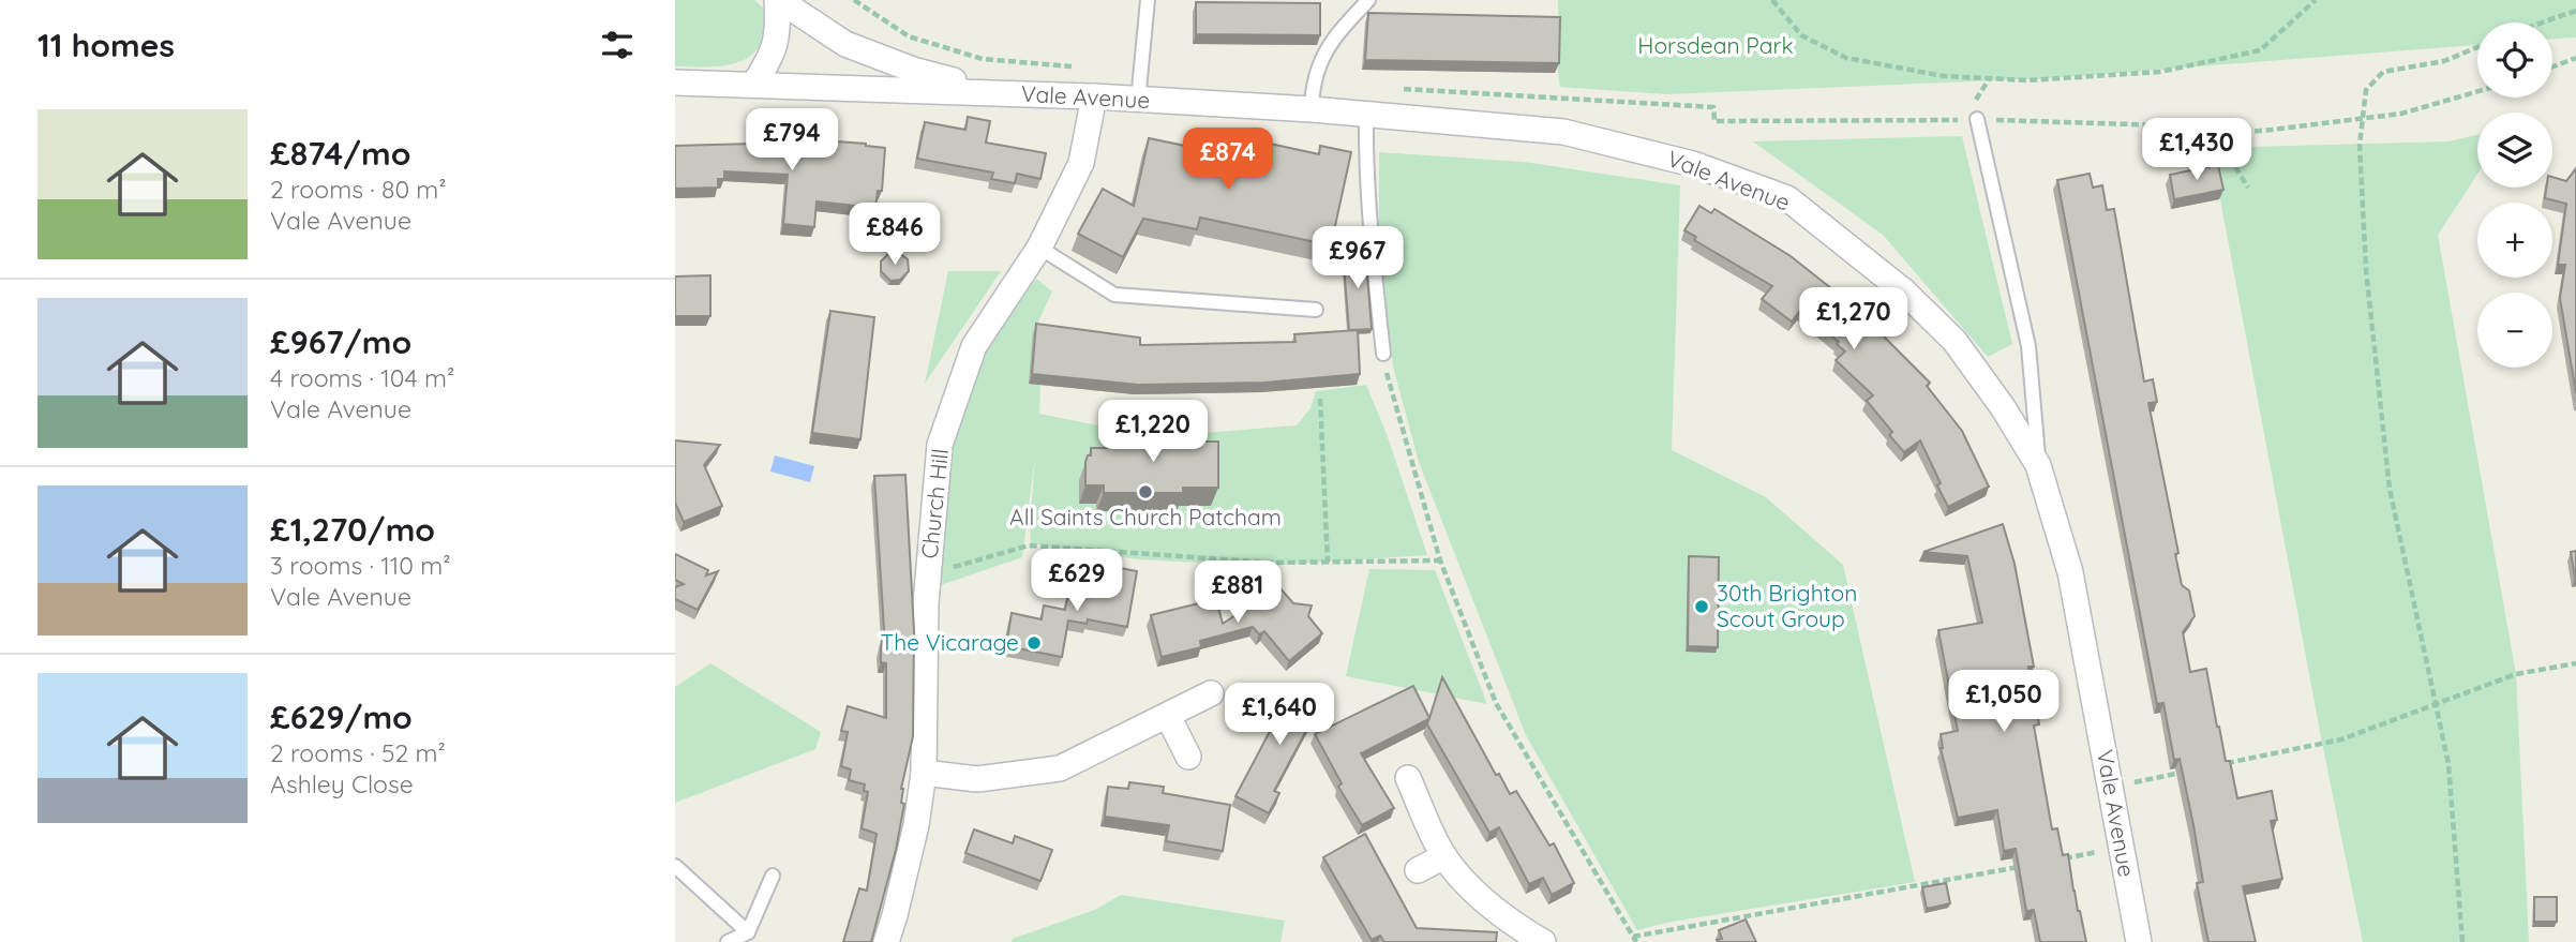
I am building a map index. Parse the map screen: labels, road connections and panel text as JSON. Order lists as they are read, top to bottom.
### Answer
{
  "streets": {
    "street": ["Vale Avenue", "Church Hill"]
  },
  "crossings": [
    ["Vale Avenue", "Church Hill"]
  ],
  "parks": ["Horsdean Park"],
  "places": ["All Saints Church Patcham", "30th Brighton Scout Group", "The Vicarage"],
  "page": {
    "heading": "11 homes",
    "map_buttons": ["+", "−"],
    "list": [
      {
        "name": "£874/mo",
        "note": "2 rooms · 80 m² · Vale Avenue"
      },
      {
        "name": "£967/mo",
        "note": "4 rooms · 104 m² · Vale Avenue"
      },
      {
        "name": "£1,270/mo",
        "note": "3 rooms · 110 m² · Vale Avenue"
      },
      {
        "name": "£629/mo",
        "note": "2 rooms · 52 m² · Ashley Close"
      }
    ],
    "price": [
      "£794",
      "£1,430",
      "£874",
      "£846",
      "£967",
      "£1,270",
      "£1,220",
      "£629",
      "£881",
      "£1,050",
      "£1,640"
    ]
  }
}
